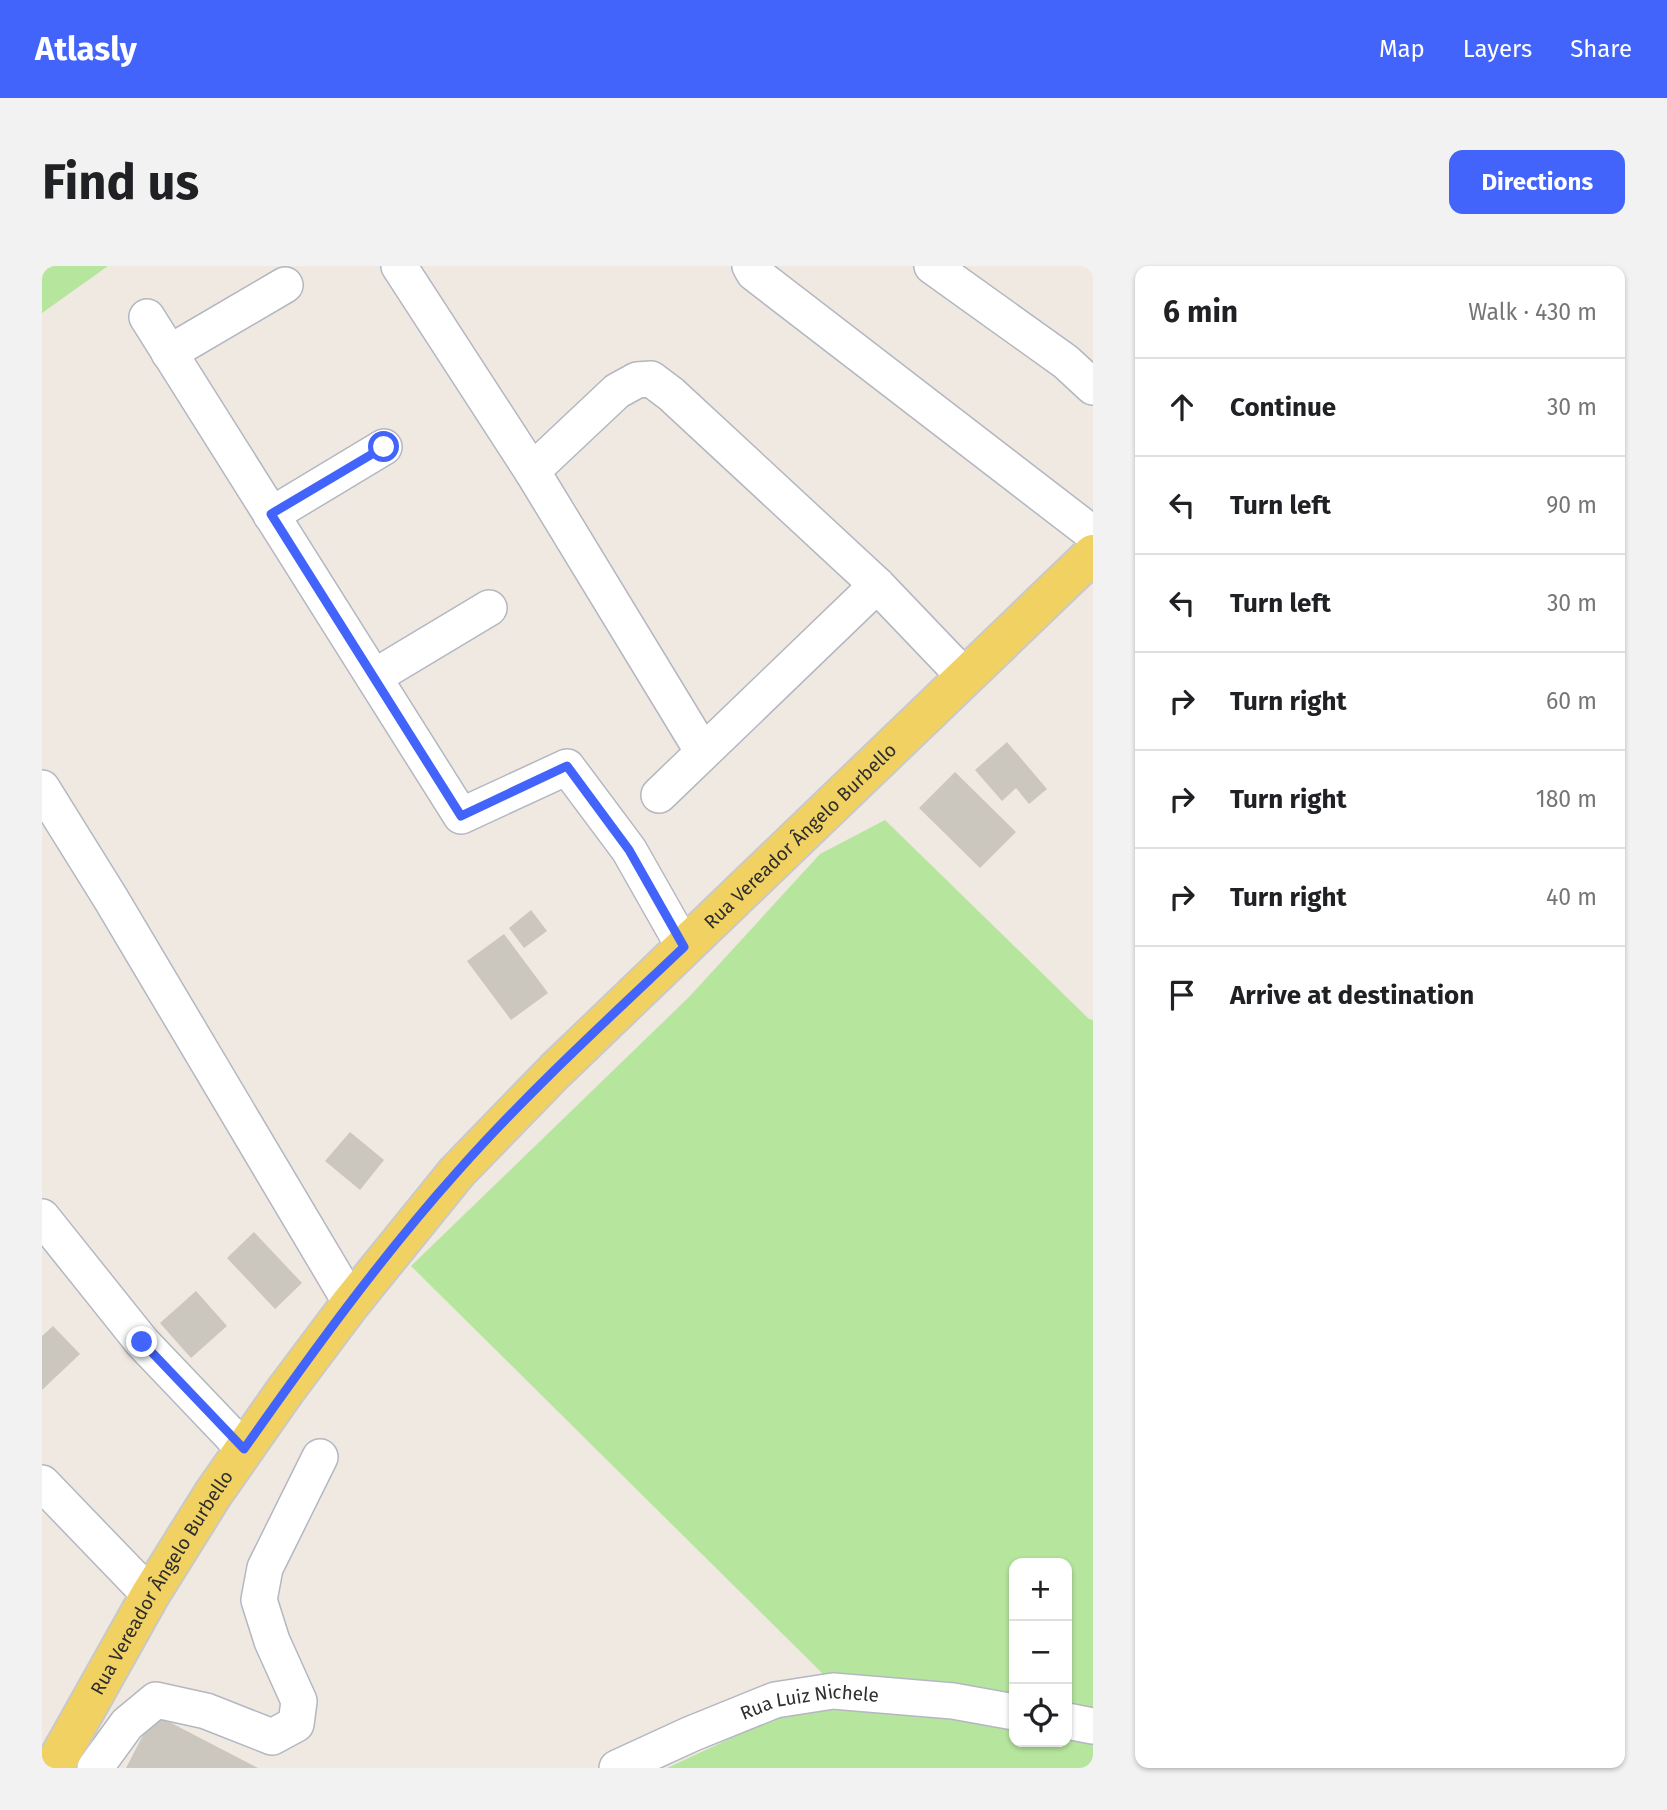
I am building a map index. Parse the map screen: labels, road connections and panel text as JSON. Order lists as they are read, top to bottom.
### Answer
{
  "streets": {
    "main road": ["Rua Vereador Ângelo Burbello"],
    "street": ["Rua Luiz Nichele"]
  },
  "page": {
    "header": "Atlasly",
    "nav": ["Map", "Layers", "Share"],
    "buttons": "Directions",
    "title": "Find us",
    "heading": ["6 min", "Walk · 430 m"],
    "list": [
      ["Continue", "30 m"],
      ["Turn left", "90 m"],
      ["Turn left", "30 m"],
      ["Turn right", "60 m"],
      ["Turn right", "180 m"],
      ["Turn right", "40 m"],
      "Arrive at destination"
    ],
    "map_buttons": ["+", "−"]
  }
}
